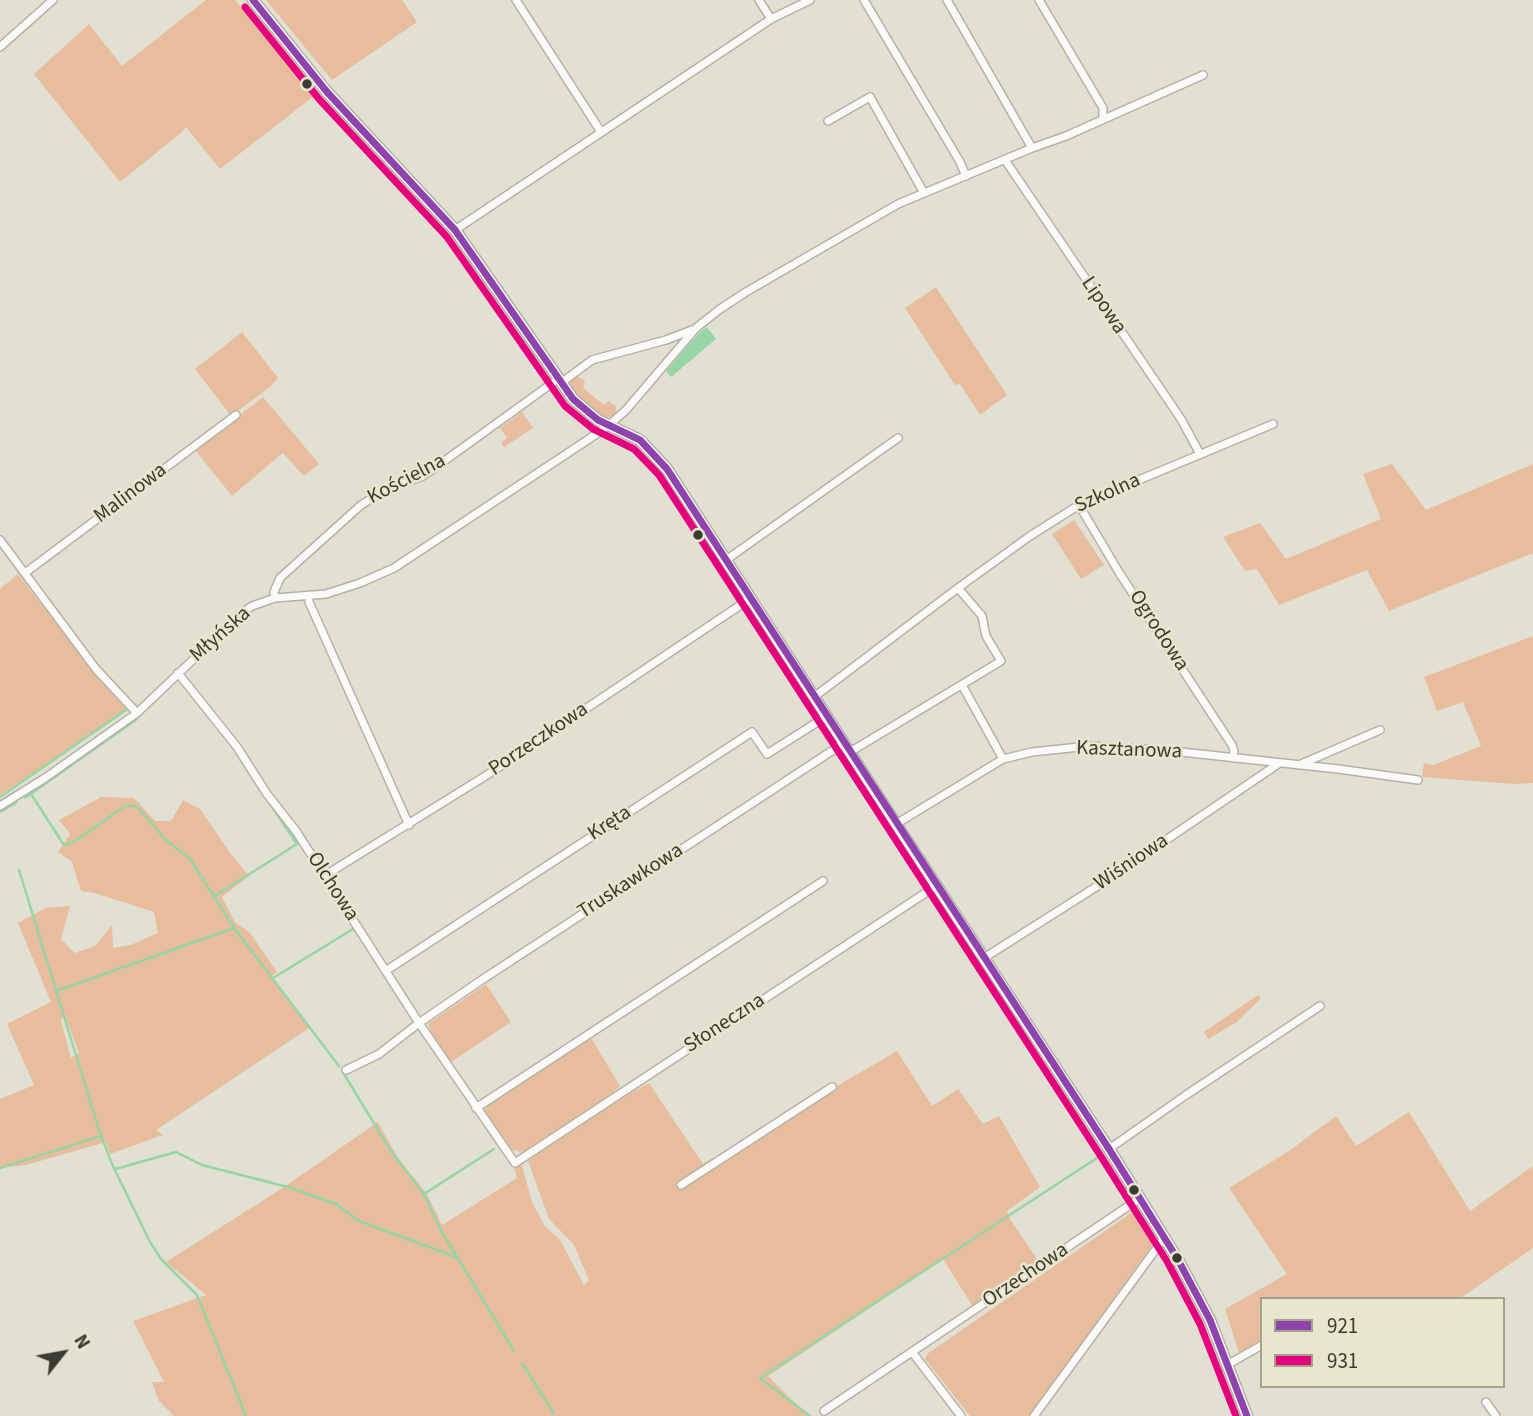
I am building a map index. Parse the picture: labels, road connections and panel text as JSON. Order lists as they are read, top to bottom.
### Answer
{
  "streets": {
    "street": [
      "Lipowa",
      "Kościelna",
      "Malinowa",
      "Szkolna",
      "Ogrodowa",
      "Młyńska",
      "Porzeczkowa",
      "Kasztanowa",
      "Kręta",
      "Wiśniowa",
      "Truskawkowa",
      "Olchowa",
      "Słoneczna",
      "Orzechowa"
    ]
  },
  "crossings": [
    ["Lipowa", "Szkolna"],
    ["Kościelna", "Młyńska"],
    ["Szkolna", "Ogrodowa"],
    ["Szkolna", "Truskawkowa"],
    ["Ogrodowa", "Kasztanowa"],
    ["Młyńska", "Olchowa"],
    ["Porzeczkowa", "Olchowa"],
    ["Kasztanowa", "Wiśniowa"],
    ["Kręta", "Olchowa"],
    ["Truskawkowa", "Olchowa"],
    ["Olchowa", "Słoneczna"]
  ],
  "lines": ["transit line 921", "transit line 931"],
  "legend": ["921", "931"],
  "north": "top right"
}
